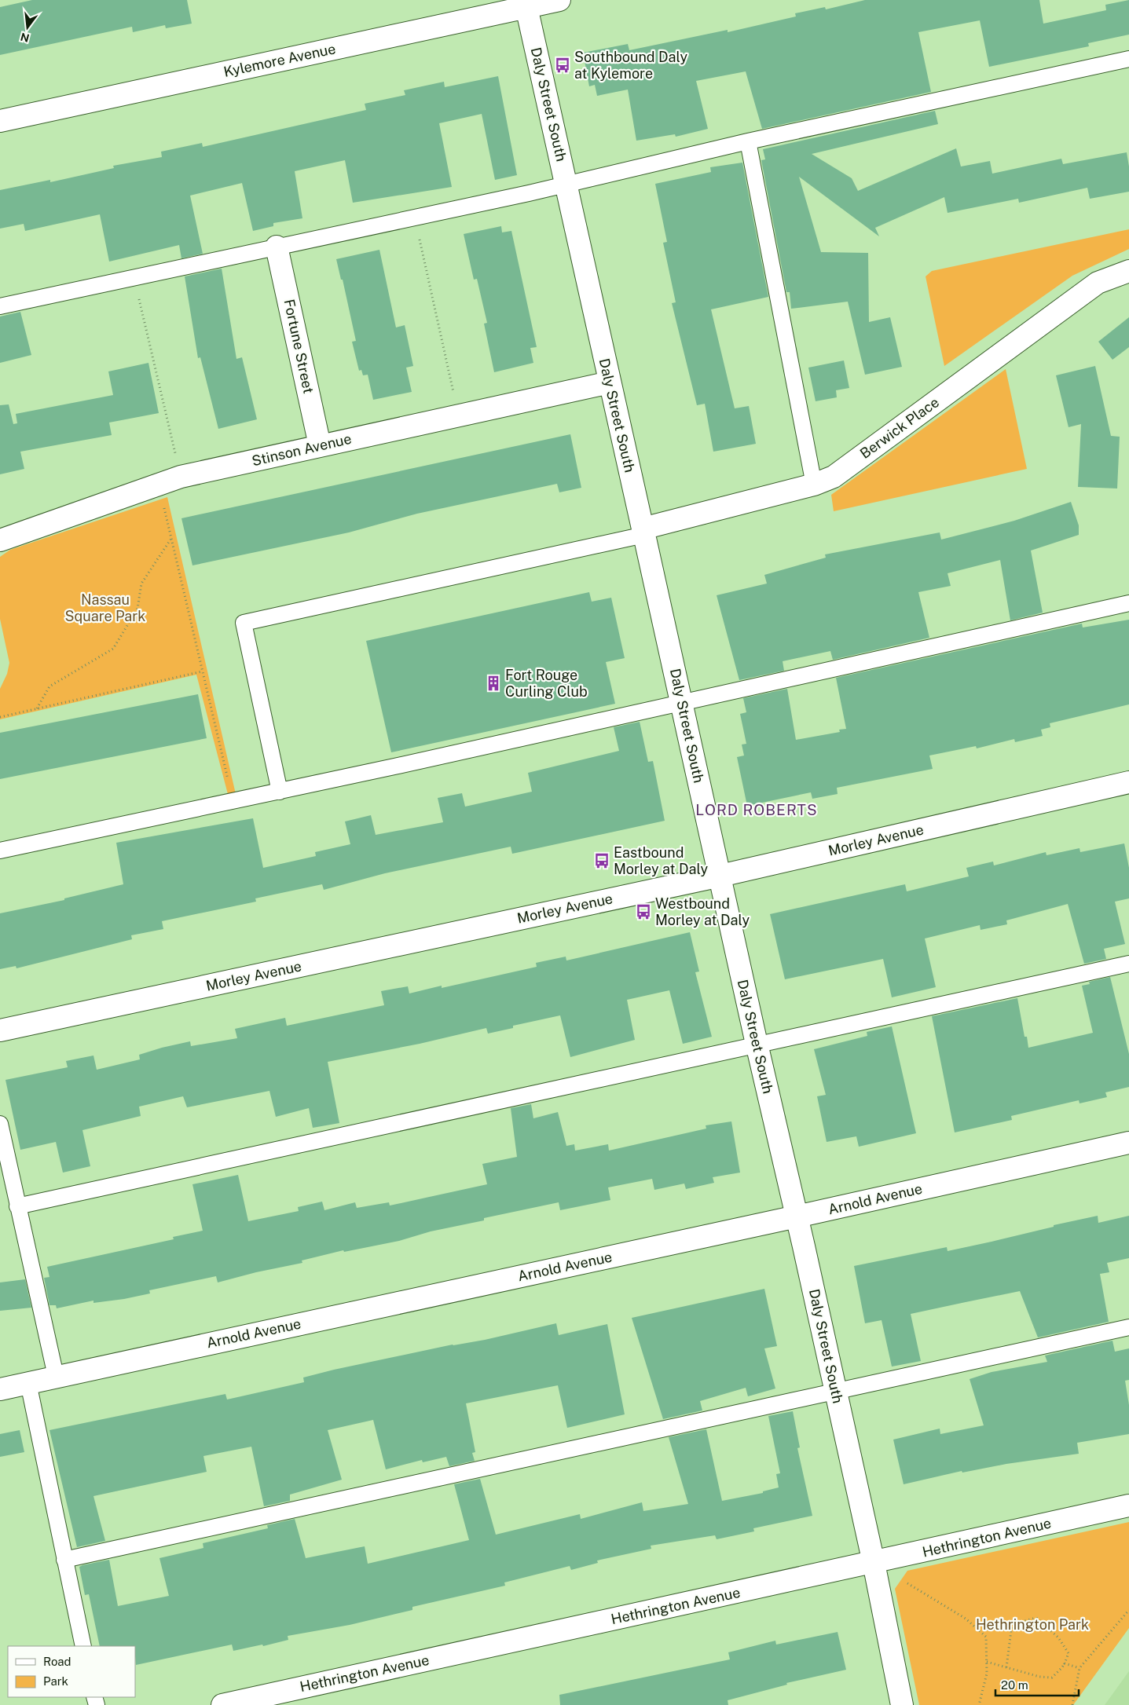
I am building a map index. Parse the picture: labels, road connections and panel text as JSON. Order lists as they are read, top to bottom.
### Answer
{
  "streets": {
    "street": [
      "Kylemore Avenue",
      "Daly Street South",
      "Fortune Street",
      "Berwick Place",
      "Stinson Avenue",
      "Morley Avenue",
      "Arnold Avenue",
      "Hethrington Avenue"
    ]
  },
  "crossings": [
    ["Kylemore Avenue", "Daly Street South"],
    ["Daly Street South", "Berwick Place"],
    ["Daly Street South", "Stinson Avenue"],
    ["Daly Street South", "Morley Avenue"],
    ["Daly Street South", "Arnold Avenue"],
    ["Daly Street South", "Hethrington Avenue"],
    ["Fortune Street", "Stinson Avenue"]
  ],
  "districts": ["LORD ROBERTS"],
  "parks": ["Nassau Square Park", "Hethrington Park"],
  "places": {
    "bus stop": ["Southbound Daly at Kylemore", "Eastbound Morley at Daly", "Westbound Morley at Daly"],
    "building": ["Fort Rouge Curling Club"]
  },
  "legend": ["Road", "Park"],
  "scale_bar": "20 m",
  "north": "bottom"
}
